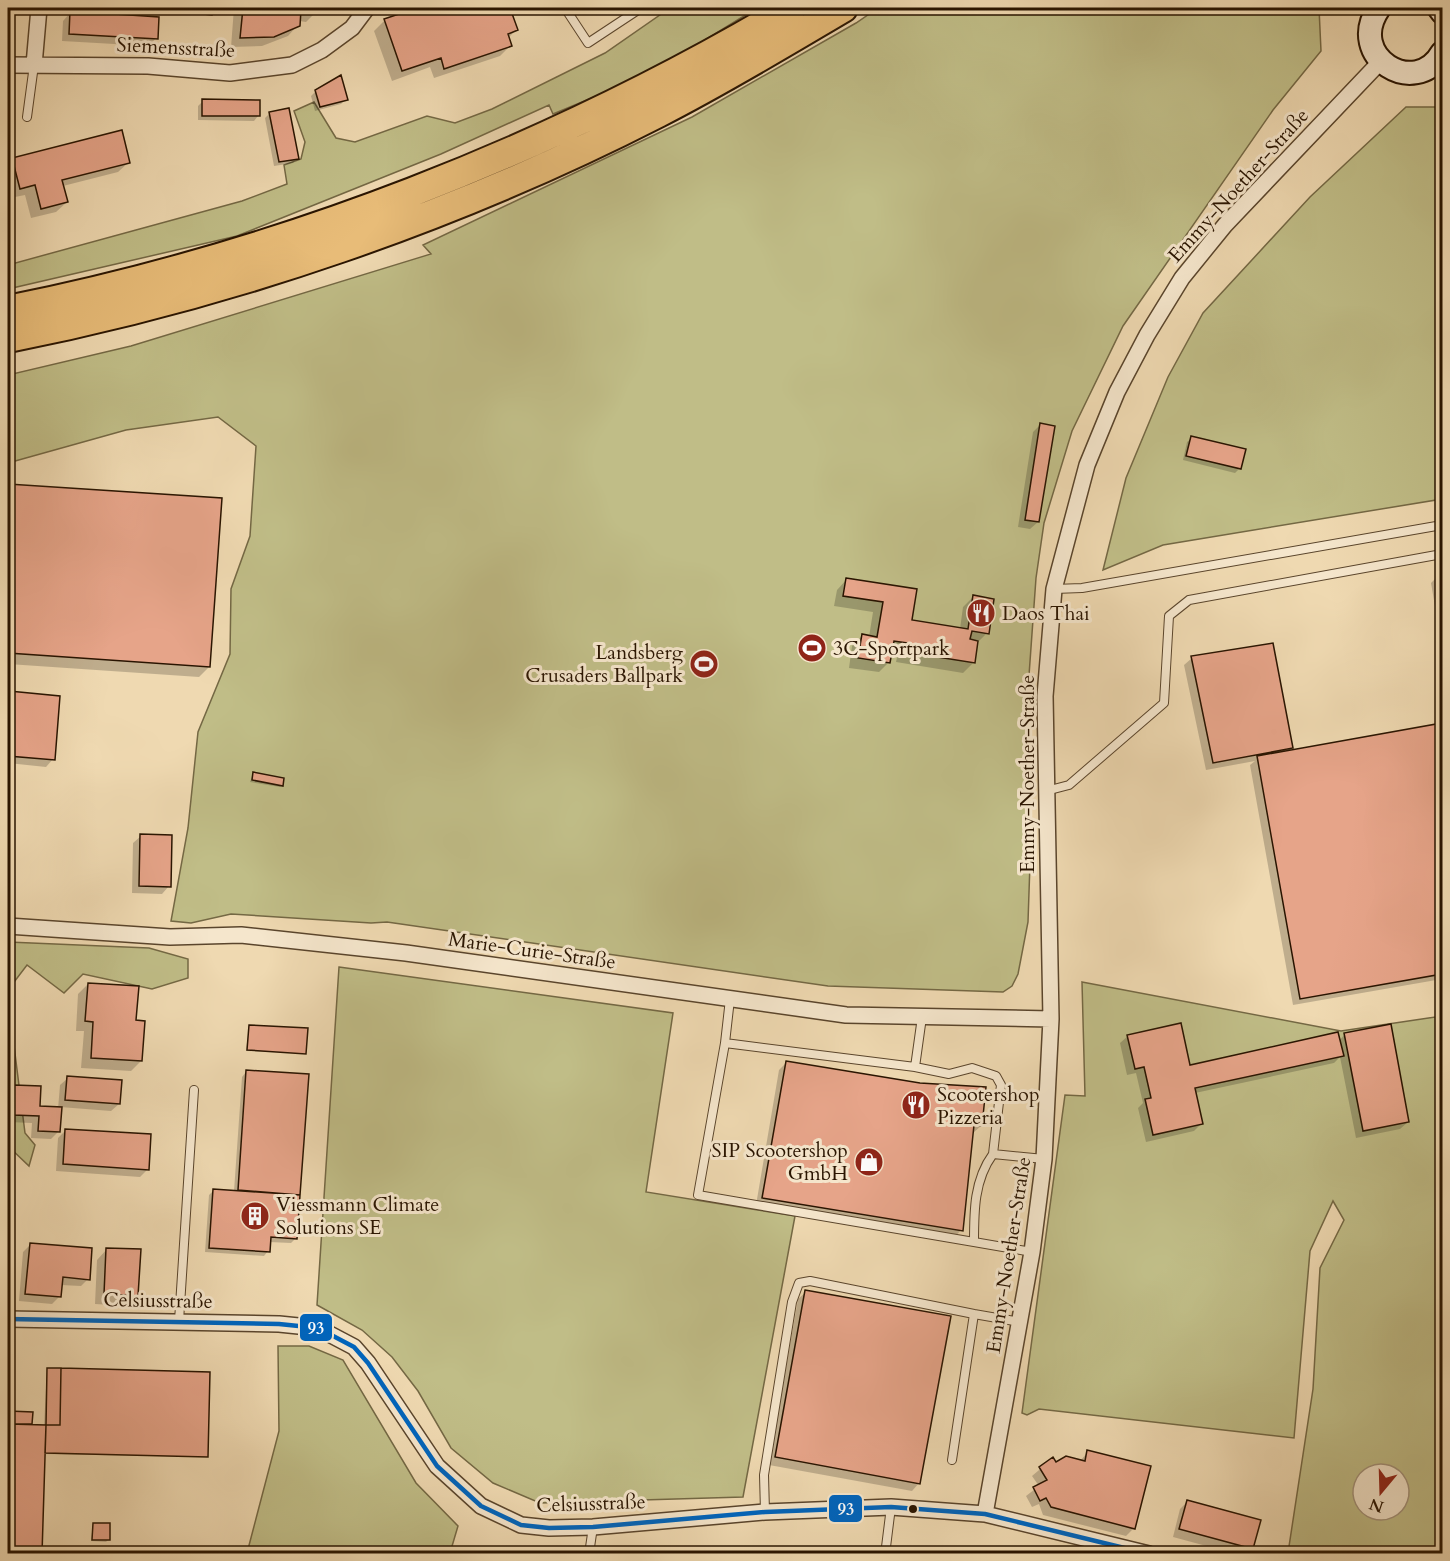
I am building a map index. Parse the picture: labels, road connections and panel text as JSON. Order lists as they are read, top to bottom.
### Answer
{
  "streets": {
    "street": [
      "Siemensstraße",
      "Emmy-Noether-Straße",
      "Marie-Curie-Straße",
      "Celsiusstraße"
    ]
  },
  "crossings": [
    ["Emmy-Noether-Straße", "Marie-Curie-Straße"],
    ["Emmy-Noether-Straße", "Celsiusstraße"]
  ],
  "places": {
    "restaurant": ["Daos Thai", "Scootershop Pizzeria"],
    "sports": ["3C-Sportpark", "Landsberg Crusaders Ballpark"],
    "shop": ["SIP Scootershop GmbH"],
    "building": ["Viessmann Climate Solutions SE"]
  },
  "lines": ["transit line 93"],
  "north": "bottom"
}
